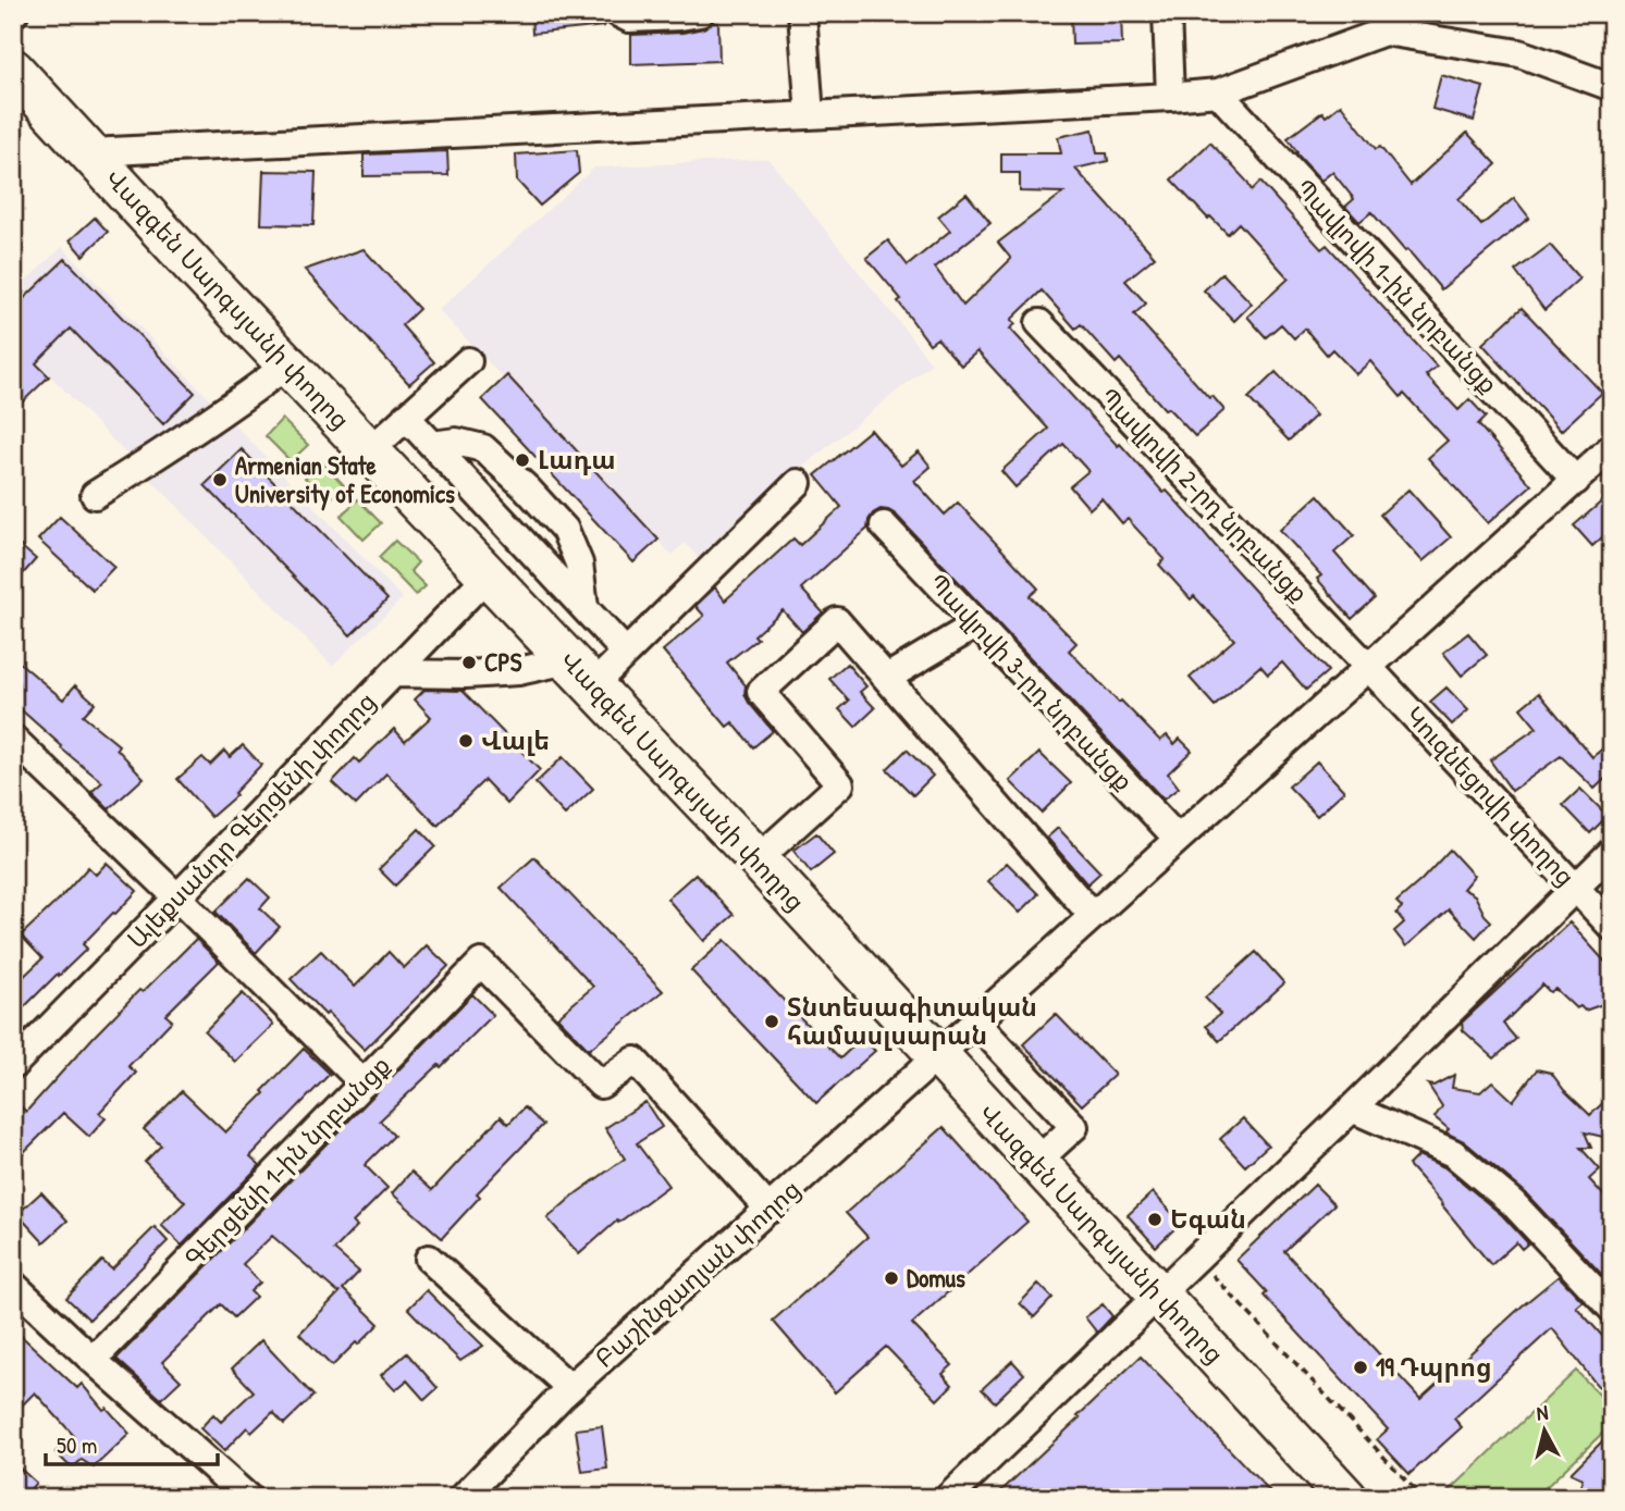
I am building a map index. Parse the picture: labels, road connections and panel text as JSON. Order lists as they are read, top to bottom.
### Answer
{
  "streets": {
    "highway": ["Վազգեն Սարգսյանի փողոց"],
    "street": [
      "Պավլովի 1-ին նրբանցք",
      "Պավլովի 2-րդ նրբանցք",
      "Պավլովի 3-րդ նրբանցք",
      "Կուզնեցովի փողոց",
      "Ալեքսանդր Գերցենի փողոց",
      "Գերցենի 1-ին նրբանցք",
      "Բաշինջաղյան փողոց"
    ]
  },
  "crossings": [
    ["Պավլովի 1-ին նրբանցք", "Բաշինջաղյան փողոց"],
    ["Վազգեն Սարգսյանի փողոց", "Ալեքսանդր Գերցենի փողոց"],
    ["Վազգեն Սարգսյանի փողոց", "Բաշինջաղյան փողոց"],
    ["Պավլովի 2-րդ նրբանցք", "Կուզնեցովի փողոց"],
    ["Պավլովի 2-րդ նրբանցք", "Բաշինջաղյան փողոց"],
    ["Պավլովի 3-րդ նրբանցք", "Բաշինջաղյան փողոց"],
    ["Կուզնեցովի փողոց", "Բաշինջաղյան փողոց"],
    ["Գերցենի 1-ին նրբանցք", "Բաշինջաղյան փողոց"]
  ],
  "places": [
    "Լադա",
    "Armenian State University of Economics",
    "CPS",
    "Վալե",
    "Տնտեսագիտական համասլսարան",
    "Եգան",
    "Domus",
    "19 Դպրոց"
  ],
  "scale_bar": "50 m",
  "north": "top"
}
